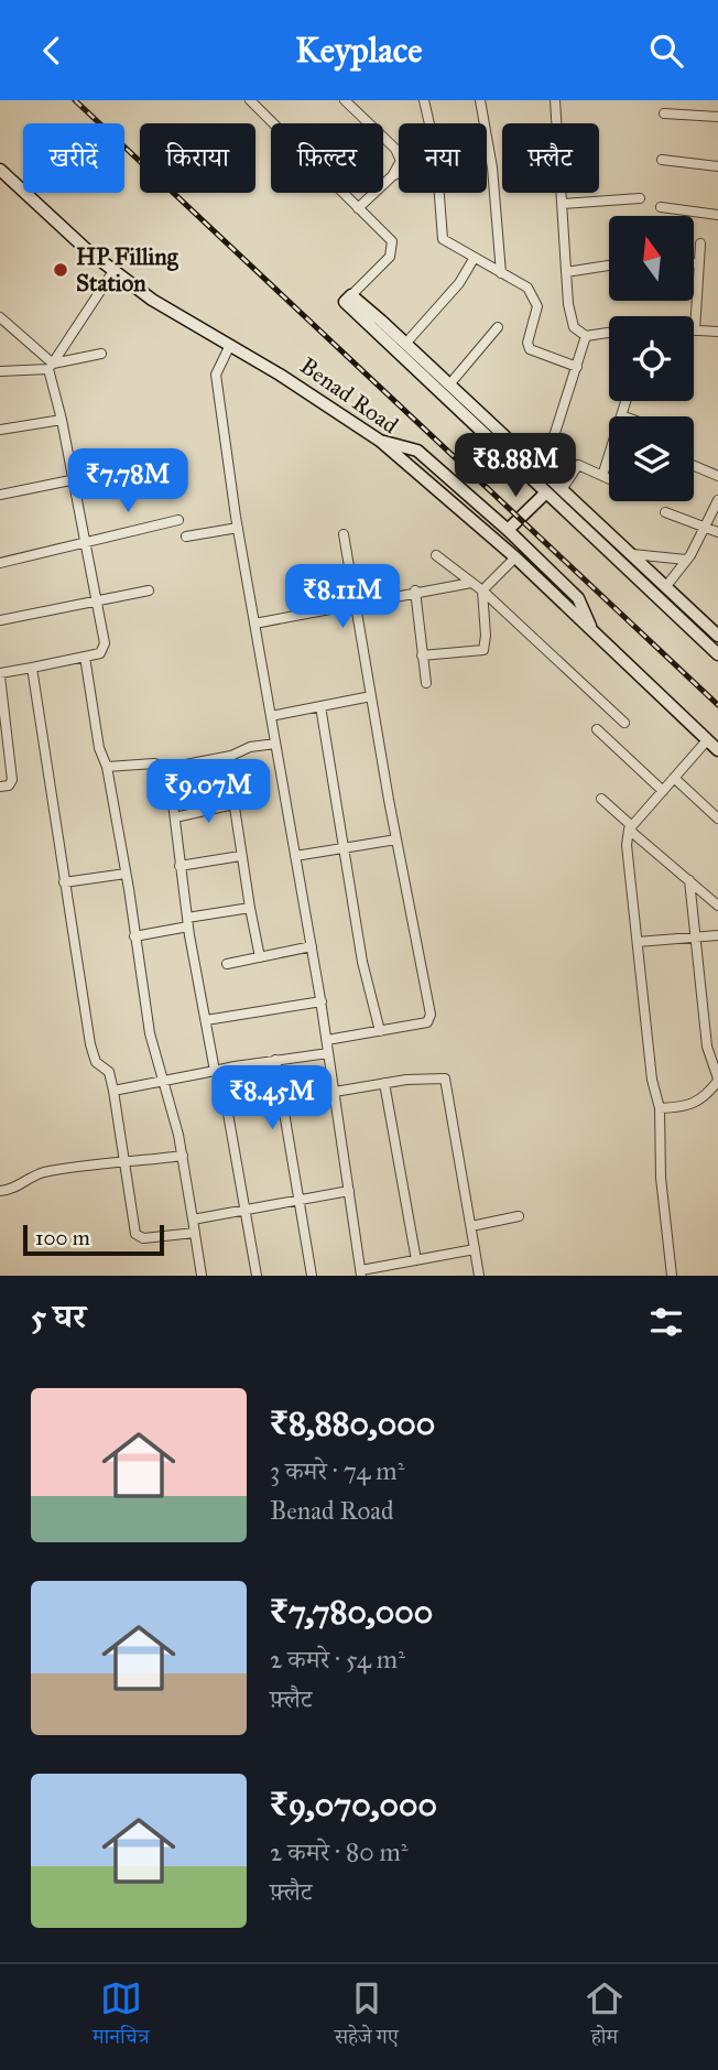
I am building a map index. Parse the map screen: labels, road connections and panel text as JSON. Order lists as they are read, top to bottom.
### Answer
{
  "streets": {
    "street": ["Benad Road"]
  },
  "places": ["HP Filling Station"],
  "scale_bar": "100 m",
  "north": "top",
  "page": {
    "header": "Keyplace",
    "chip": [
      "खरीदें",
      "किराया",
      "फ़िल्टर",
      "नया",
      "फ़्लैट"
    ],
    "price": [
      "₹8.88M",
      "₹7.78M",
      "₹8.11M",
      "₹9.07M",
      "₹8.45M"
    ],
    "scale": "100 m",
    "heading": "5 घर",
    "list": [
      {
        "name": "₹8,880,000",
        "note": "3 कमरे · 74 m² · Benad Road"
      },
      {
        "name": "₹7,780,000",
        "note": "2 कमरे · 54 m² · फ़्लैट"
      },
      {
        "name": "₹9,070,000",
        "note": "2 कमरे · 80 m² · फ़्लैट"
      }
    ],
    "tabs": ["मानचित्र", "सहेजे गए", "होम"]
  }
}
